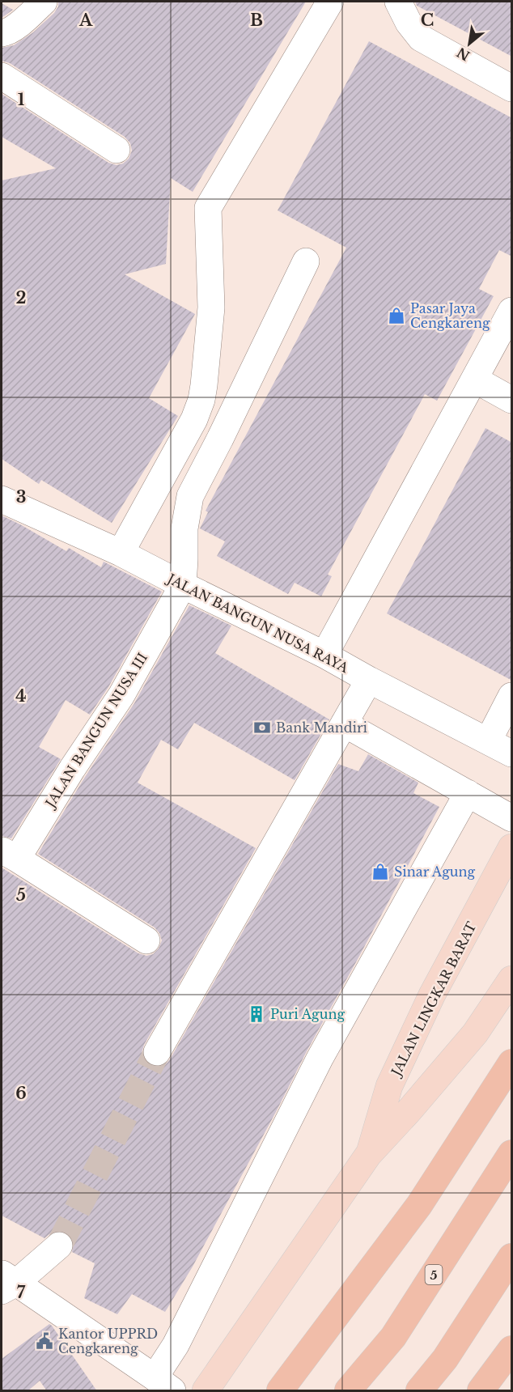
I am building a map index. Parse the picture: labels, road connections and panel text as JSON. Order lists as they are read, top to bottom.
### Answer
{
  "streets": {
    "highway": ["5"],
    "main road": ["JALAN LINGKAR BARAT"],
    "street": ["JALAN BANGUN NUSA RAYA", "JALAN BANGUN NUSA III"]
  },
  "crossings": [
    ["JALAN BANGUN NUSA RAYA", "JALAN BANGUN NUSA III"]
  ],
  "places": {
    "shop": ["Pasar Jaya Cengkareng", "Sinar Agung"],
    "bank": ["Bank Mandiri"],
    "building": ["Puri Agung"],
    "public building": ["Kantor UPPRD Cengkareng"]
  },
  "north": "bottom left",
  "grid": {
    "columns": ["A", "B", "C"],
    "rows": [
      "1",
      "2",
      "3",
      "4",
      "5",
      "6",
      "7"
    ]
  }
}
